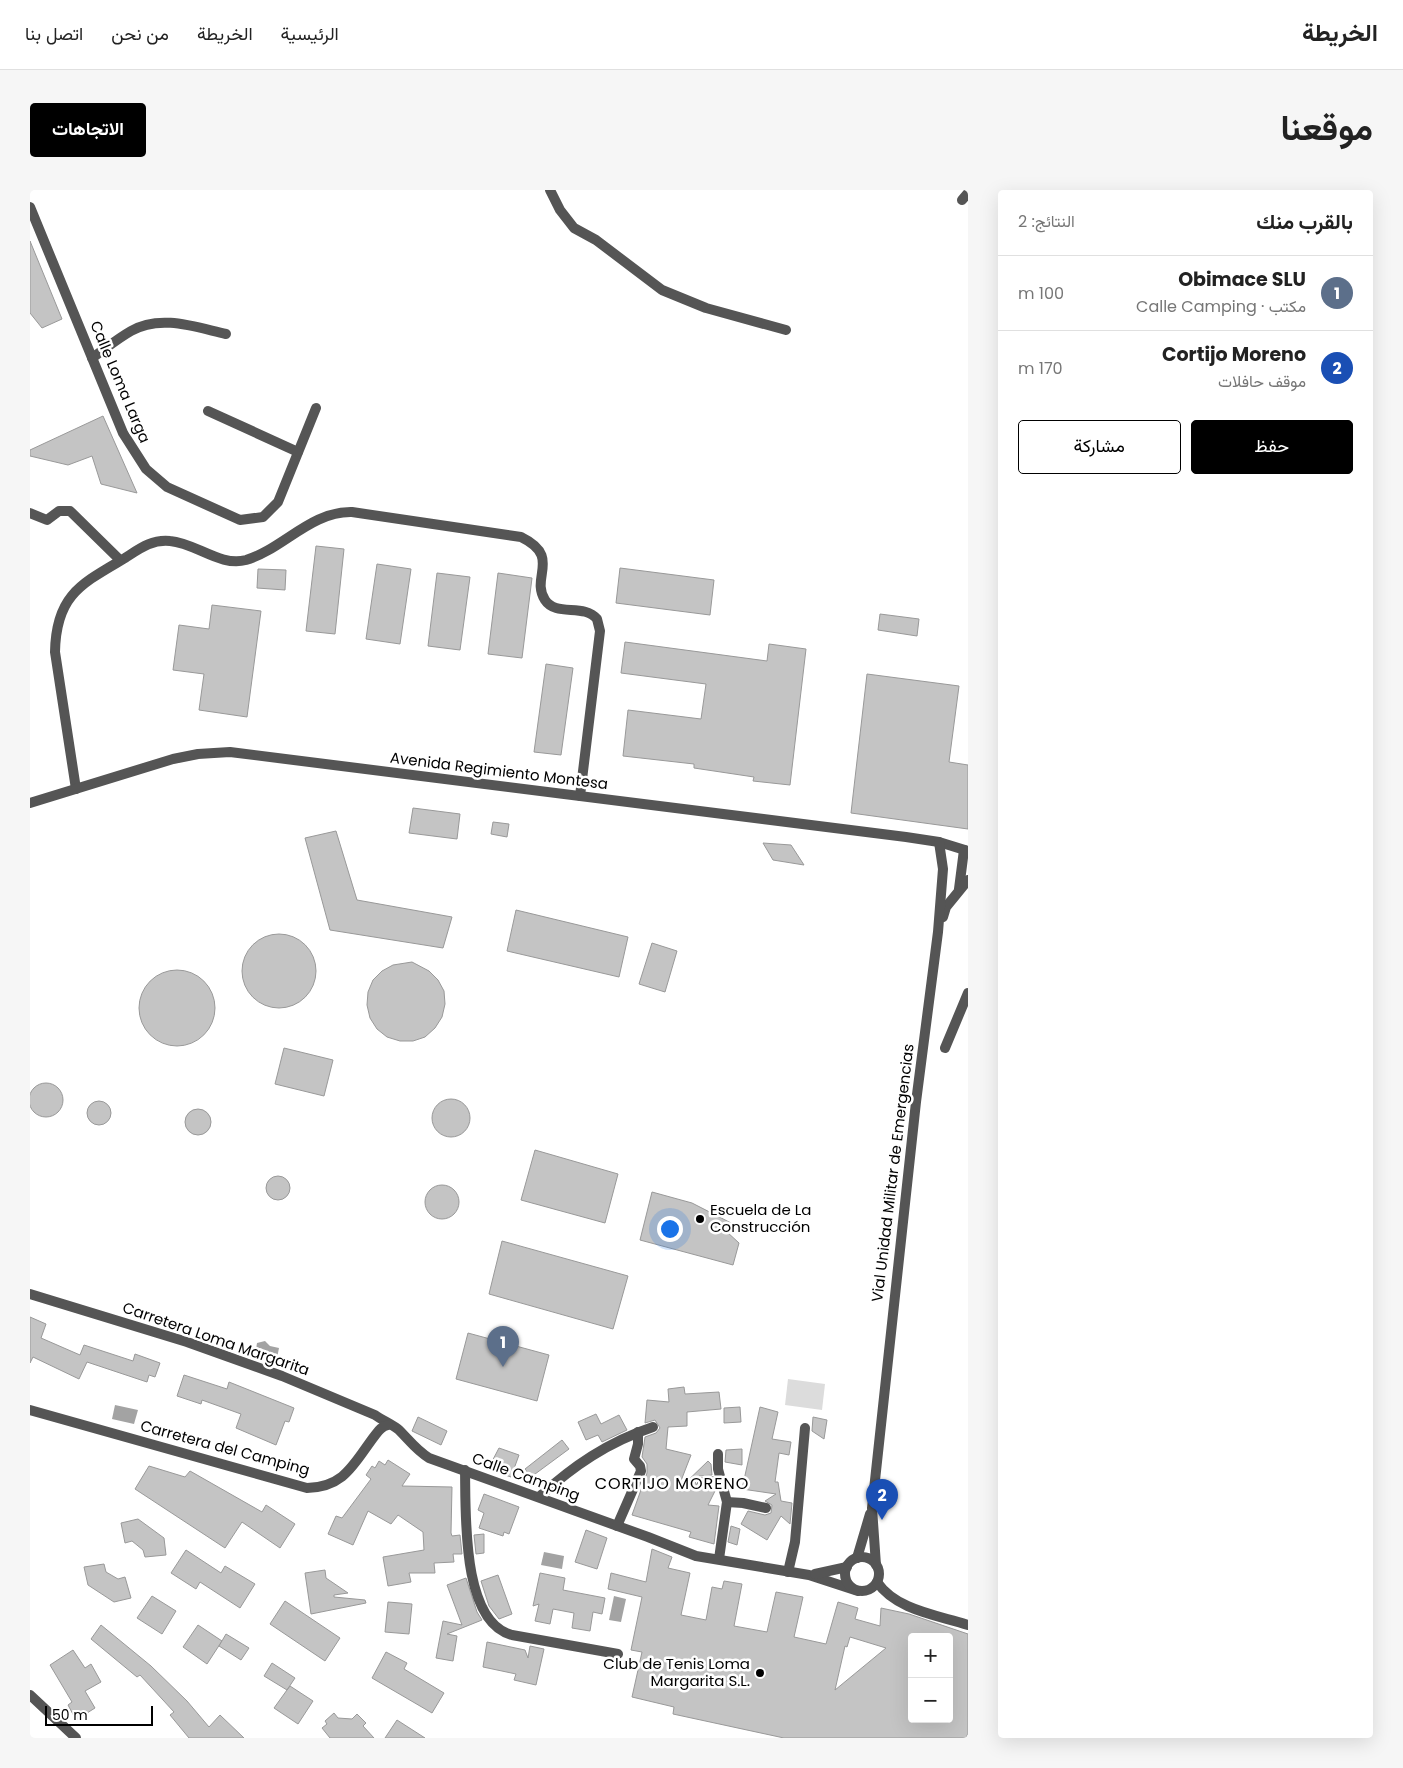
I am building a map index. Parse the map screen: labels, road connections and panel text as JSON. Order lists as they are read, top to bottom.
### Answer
{
  "streets": {
    "street": [
      "Calle Loma Larga",
      "Avenida Regimiento Montesa",
      "Vial Unidad Militar de Emergencias",
      "Carretera Loma Margarita",
      "Carretera del Camping",
      "Calle Camping"
    ]
  },
  "crossings": [
    ["Avenida Regimiento Montesa", "Vial Unidad Militar de Emergencias"],
    ["Vial Unidad Militar de Emergencias", "Calle Camping"],
    ["Carretera Loma Margarita", "Carretera del Camping"],
    ["Carretera Loma Margarita", "Calle Camping"],
    ["Carretera del Camping", "Calle Camping"]
  ],
  "districts": ["CORTIJO MORENO"],
  "places": ["Escuela de La Construcción", "Club de Tenis Loma Margarita S.L."],
  "scale_bar": "50 m",
  "page": {
    "header": "الخريطة",
    "nav": [
      "الرئيسية",
      "الخريطة",
      "من نحن",
      "اتصل بنا"
    ],
    "title": "موقعنا",
    "buttons": [
      "الاتجاهات",
      ["حفظ", "مشاركة"]
    ],
    "heading": ["بالقرب منك", "النتائج: 2"],
    "list": [
      {
        "mark": "1",
        "name": "Obimace SLU",
        "note": "مكتب · Calle Camping",
        "value": "100 m"
      },
      {
        "mark": "2",
        "name": "Cortijo Moreno",
        "note": "موقف حافلات",
        "value": "170 m"
      }
    ],
    "pins": ["1", "2"],
    "map_buttons": ["+", "−"],
    "scale": "50 m"
  }
}
